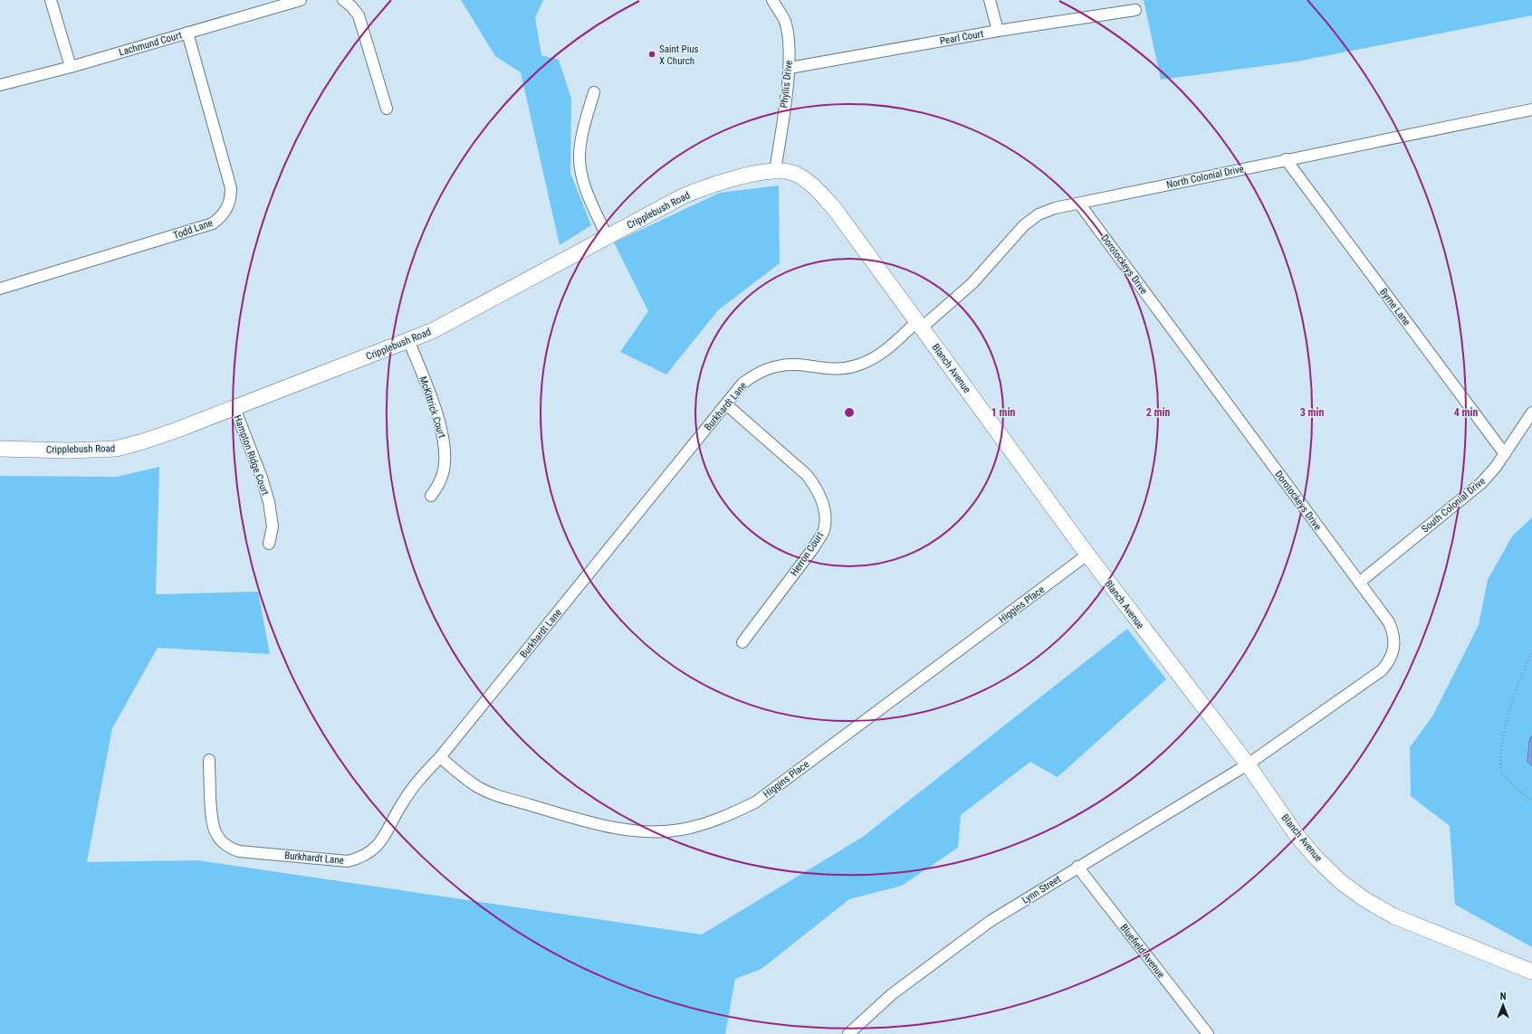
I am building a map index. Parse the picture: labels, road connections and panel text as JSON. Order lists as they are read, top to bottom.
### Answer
{
  "streets": {
    "main road": ["Cripplebush Road", "Blanch Avenue"],
    "street": [
      "Pearl Court",
      "Lachmund Court",
      "Phyllis Drive",
      "North Colonial Drive",
      "Todd Lane",
      "Dorotockeys Drive",
      "Byrne Lane",
      "Burkhardt Lane",
      "McKittrick Court",
      "Hampton Ridge Court",
      "South Colonial Drive",
      "Herron Court",
      "Higgins Place",
      "Lynn Street",
      "Bluefield Avenue"
    ]
  },
  "crossings": [
    ["Pearl Court", "Phyllis Drive"],
    ["Lachmund Court", "Todd Lane"],
    ["Phyllis Drive", "Cripplebush Road"],
    ["Phyllis Drive", "Blanch Avenue"],
    ["North Colonial Drive", "Dorotockeys Drive"],
    ["North Colonial Drive", "Byrne Lane"],
    ["North Colonial Drive", "Blanch Avenue"],
    ["North Colonial Drive", "Burkhardt Lane"],
    ["Cripplebush Road", "Blanch Avenue"],
    ["Cripplebush Road", "McKittrick Court"],
    ["Cripplebush Road", "Hampton Ridge Court"],
    ["Dorotockeys Drive", "Blanch Avenue"],
    ["Dorotockeys Drive", "South Colonial Drive"],
    ["Dorotockeys Drive", "Lynn Street"],
    ["Byrne Lane", "South Colonial Drive"],
    ["Blanch Avenue", "Burkhardt Lane"],
    ["Blanch Avenue", "Higgins Place"],
    ["Blanch Avenue", "Lynn Street"],
    ["Burkhardt Lane", "Herron Court"],
    ["Burkhardt Lane", "Higgins Place"],
    ["Lynn Street", "Bluefield Avenue"]
  ],
  "places": ["Saint Pius X Church"],
  "north": "top",
  "rings": [
    "1 min",
    "2 min",
    "3 min",
    "4 min"
  ]
}
